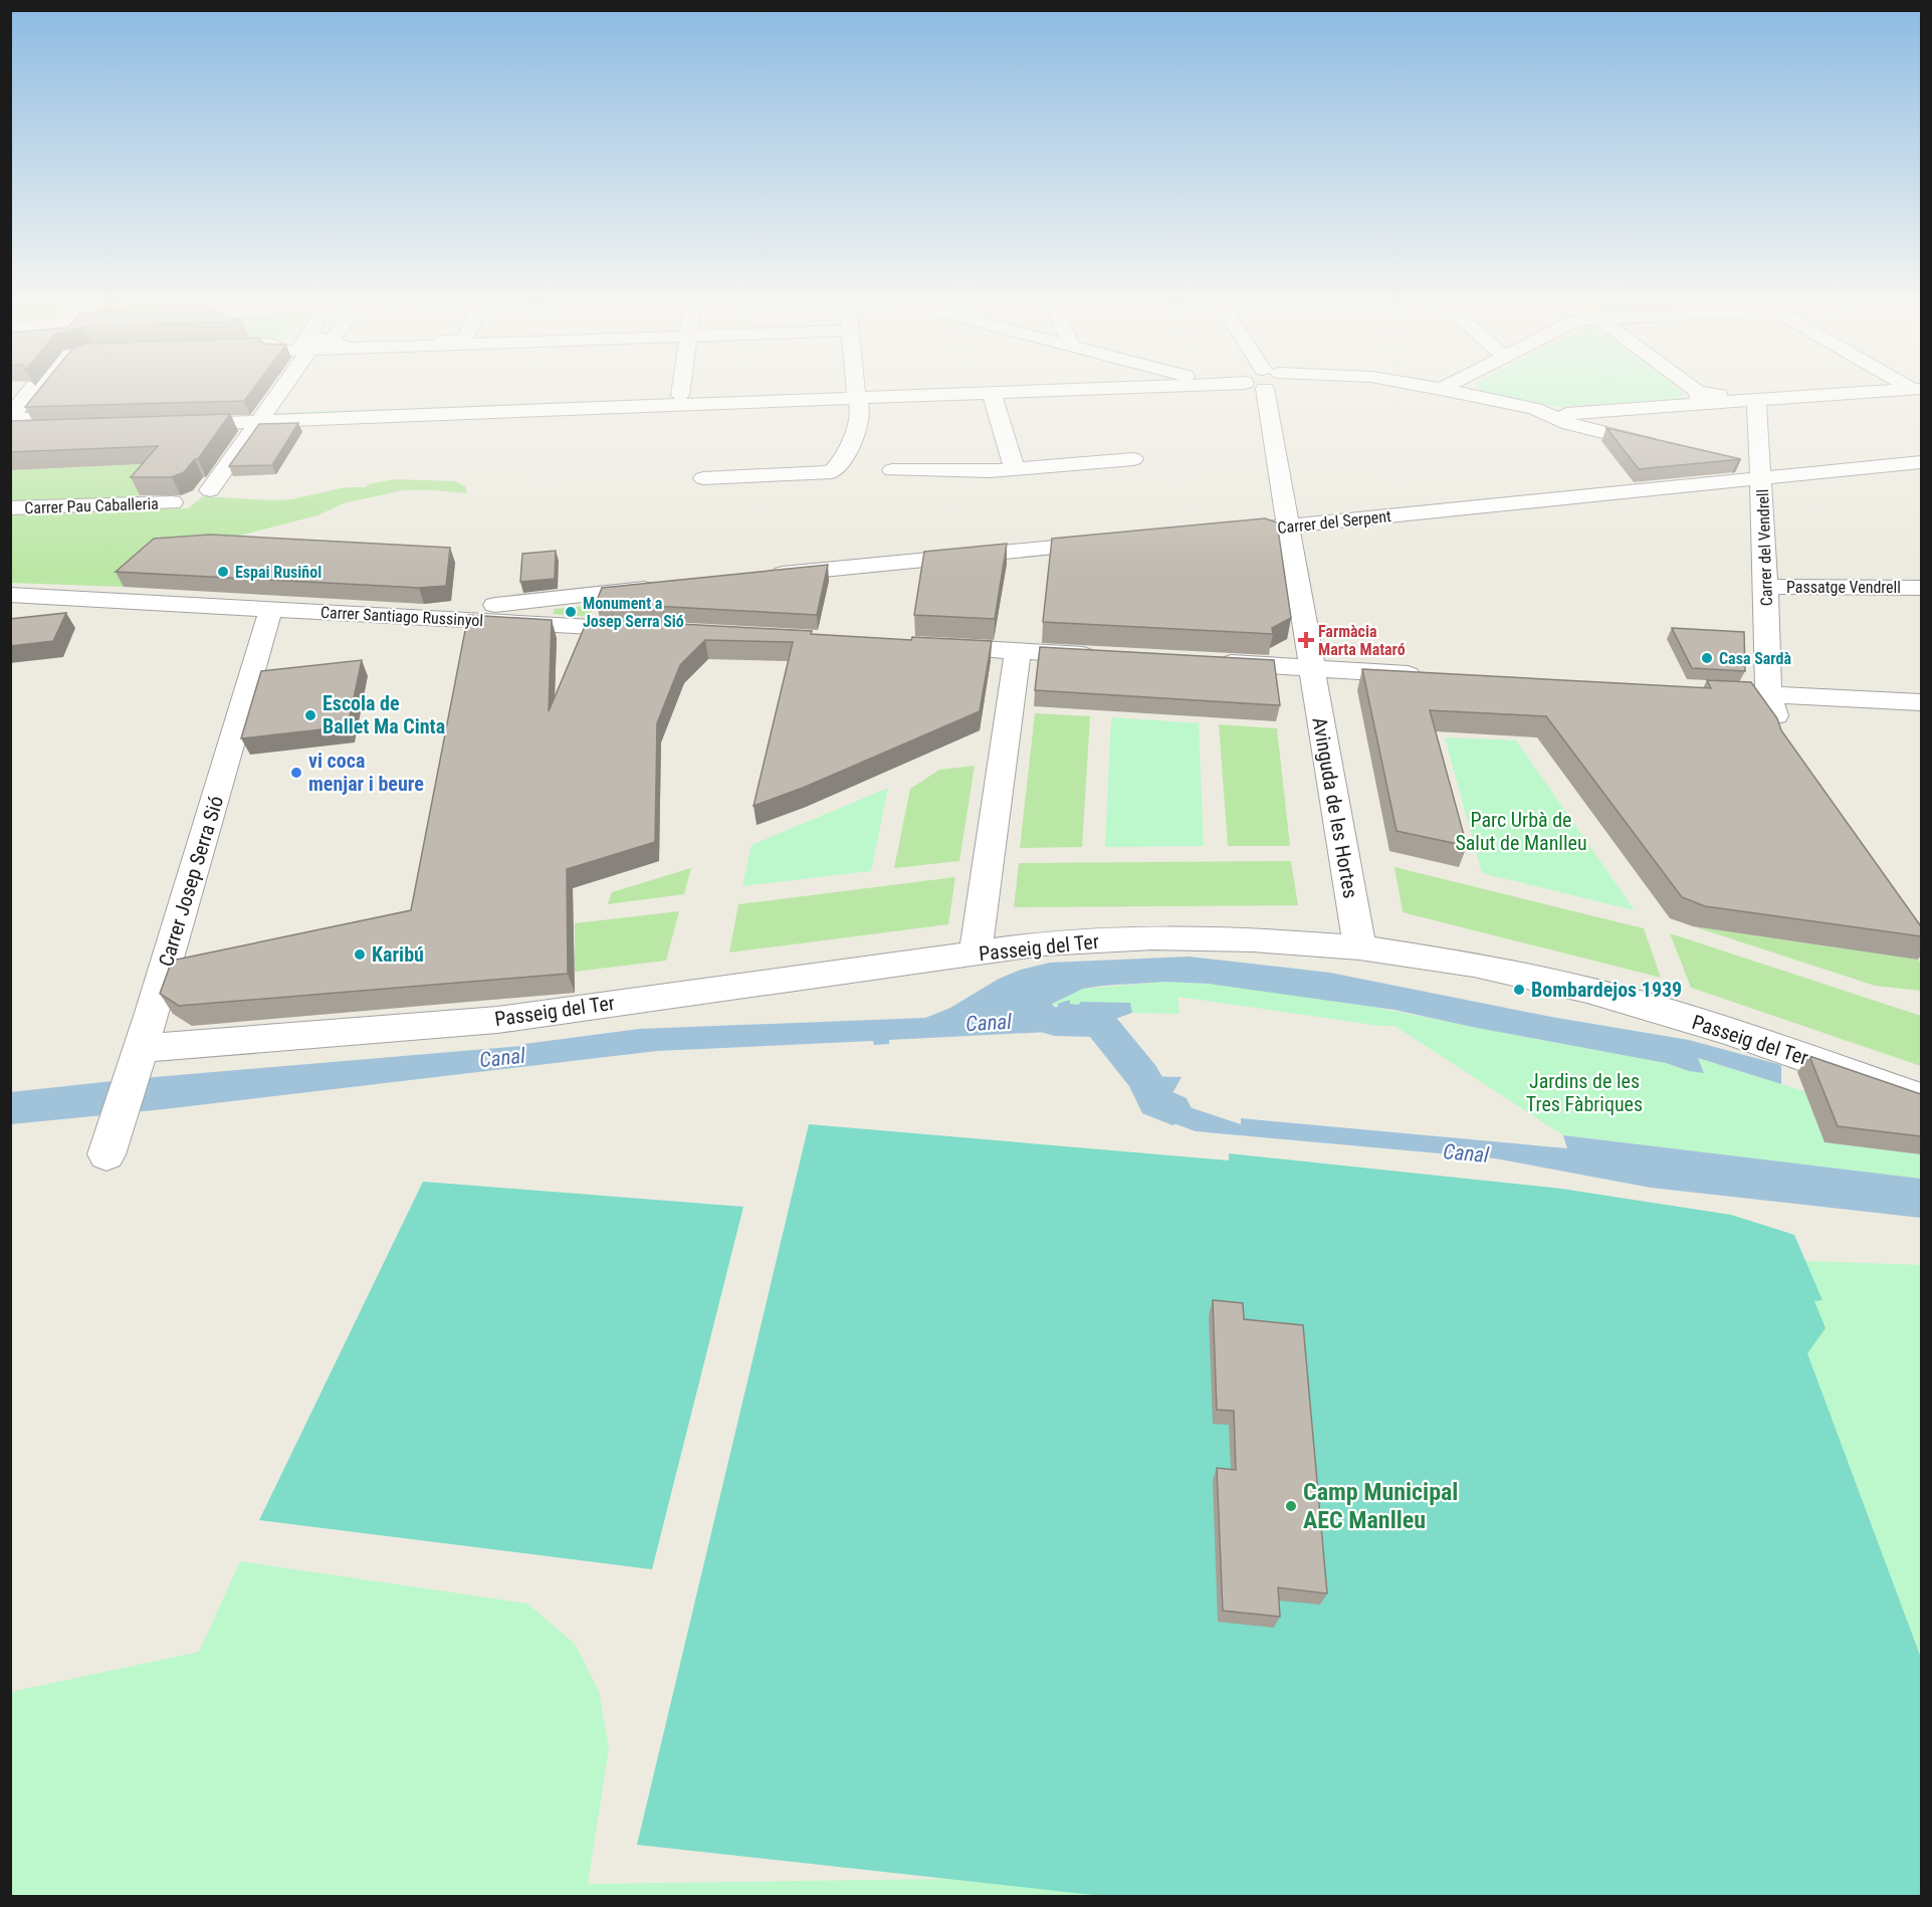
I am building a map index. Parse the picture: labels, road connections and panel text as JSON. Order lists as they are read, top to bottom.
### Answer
{
  "streets": {
    "street": [
      "Carrer Pau Caballeria",
      "Carrer del Serpent",
      "Carrer del Vendrell",
      "Passatge Vendrell",
      "Carrer Santiago Russinyol",
      "Avinguda de les Hortes",
      "Carrer Josep Serra Sió",
      "Passeig del Ter"
    ]
  },
  "crossings": [
    ["Carrer del Serpent", "Carrer del Vendrell"],
    ["Carrer del Serpent", "Avinguda de les Hortes"],
    ["Carrer del Vendrell", "Passatge Vendrell"],
    ["Carrer Santiago Russinyol", "Carrer Josep Serra Sió"],
    ["Avinguda de les Hortes", "Passeig del Ter"],
    ["Carrer Josep Serra Sió", "Passeig del Ter"]
  ],
  "water": ["Canal"],
  "parks": ["Parc Urbà de Salut de Manlleu", "Jardins de les Tres Fàbriques"],
  "places": {
    "other": [
      "Espai Rusiñol",
      "Monument a Josep Serra Sió",
      "Casa Sardà",
      "Escola de Ballet Ma Cinta",
      "vi coca menjar i beure",
      "Karibú",
      "Bombardejos 1939",
      "Camp Municipal AEC Manlleu"
    ],
    "health": ["Farmàcia Marta Mataró"]
  }
}
